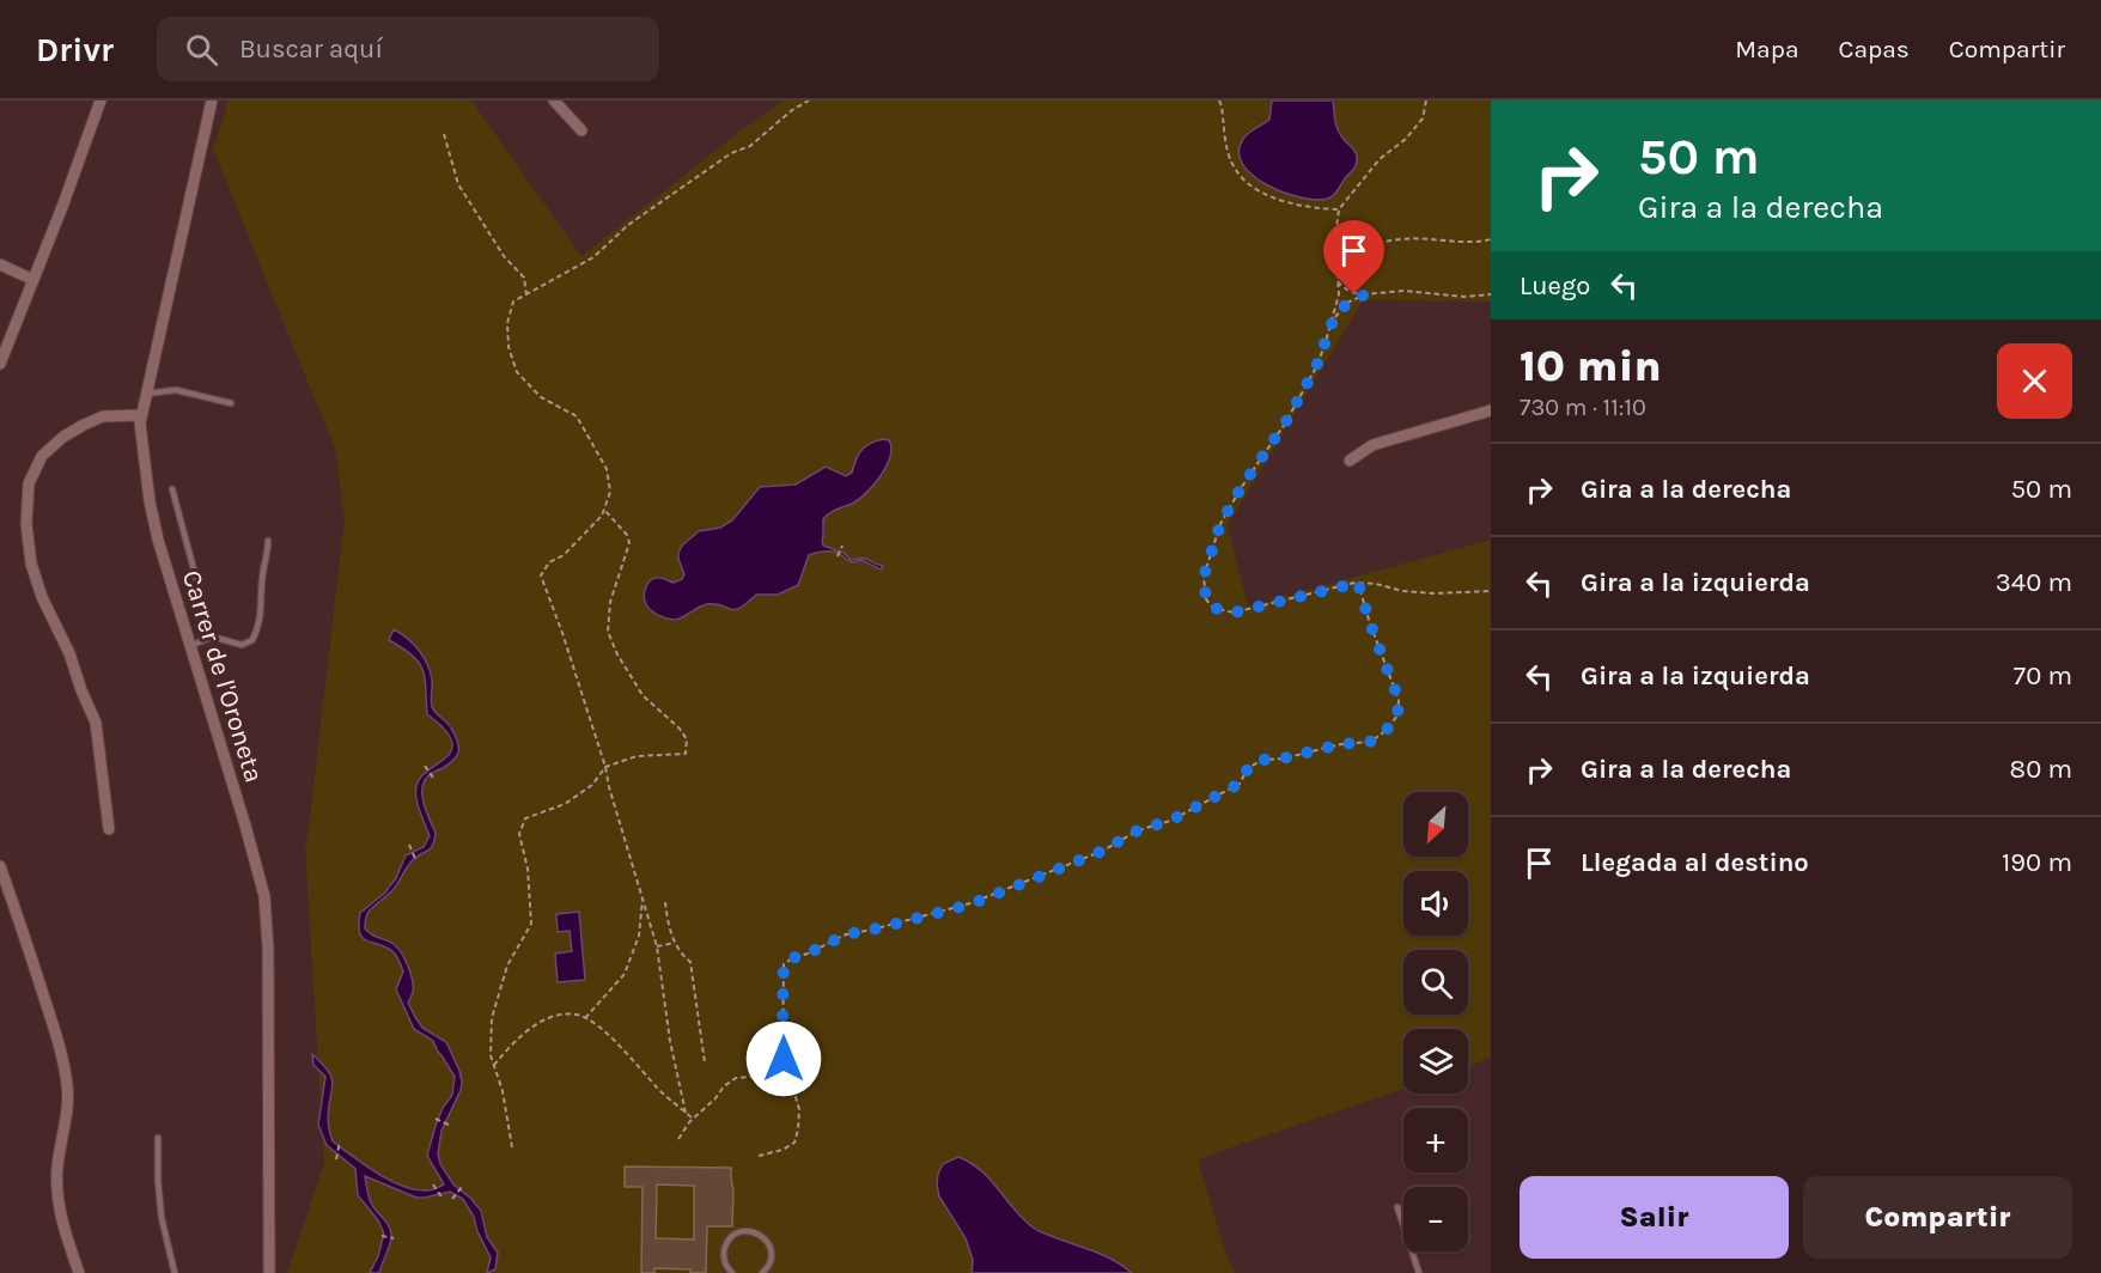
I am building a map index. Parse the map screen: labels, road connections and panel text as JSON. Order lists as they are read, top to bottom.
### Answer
{
  "streets": {
    "street": ["Carrer de l'Oroneta"]
  },
  "north": "bottom left",
  "page": {
    "header": "Drivr",
    "search": "Buscar aquí",
    "nav": ["Mapa", "Capas", "Compartir"],
    "turn": ["50 m", "Gira a la derecha"],
    "then": "Luego",
    "heading": ["10 min", "730 m · 11:10"],
    "list": [
      {
        "name": "Gira a la derecha",
        "value": "50 m"
      },
      {
        "name": "Gira a la izquierda",
        "value": "340 m"
      },
      {
        "name": "Gira a la izquierda",
        "value": "70 m"
      },
      {
        "name": "Gira a la derecha",
        "value": "80 m"
      },
      {
        "name": "Llegada al destino",
        "value": "190 m"
      }
    ],
    "map_buttons": ["+", "−"],
    "buttons": ["Salir", "Compartir"]
  }
}
